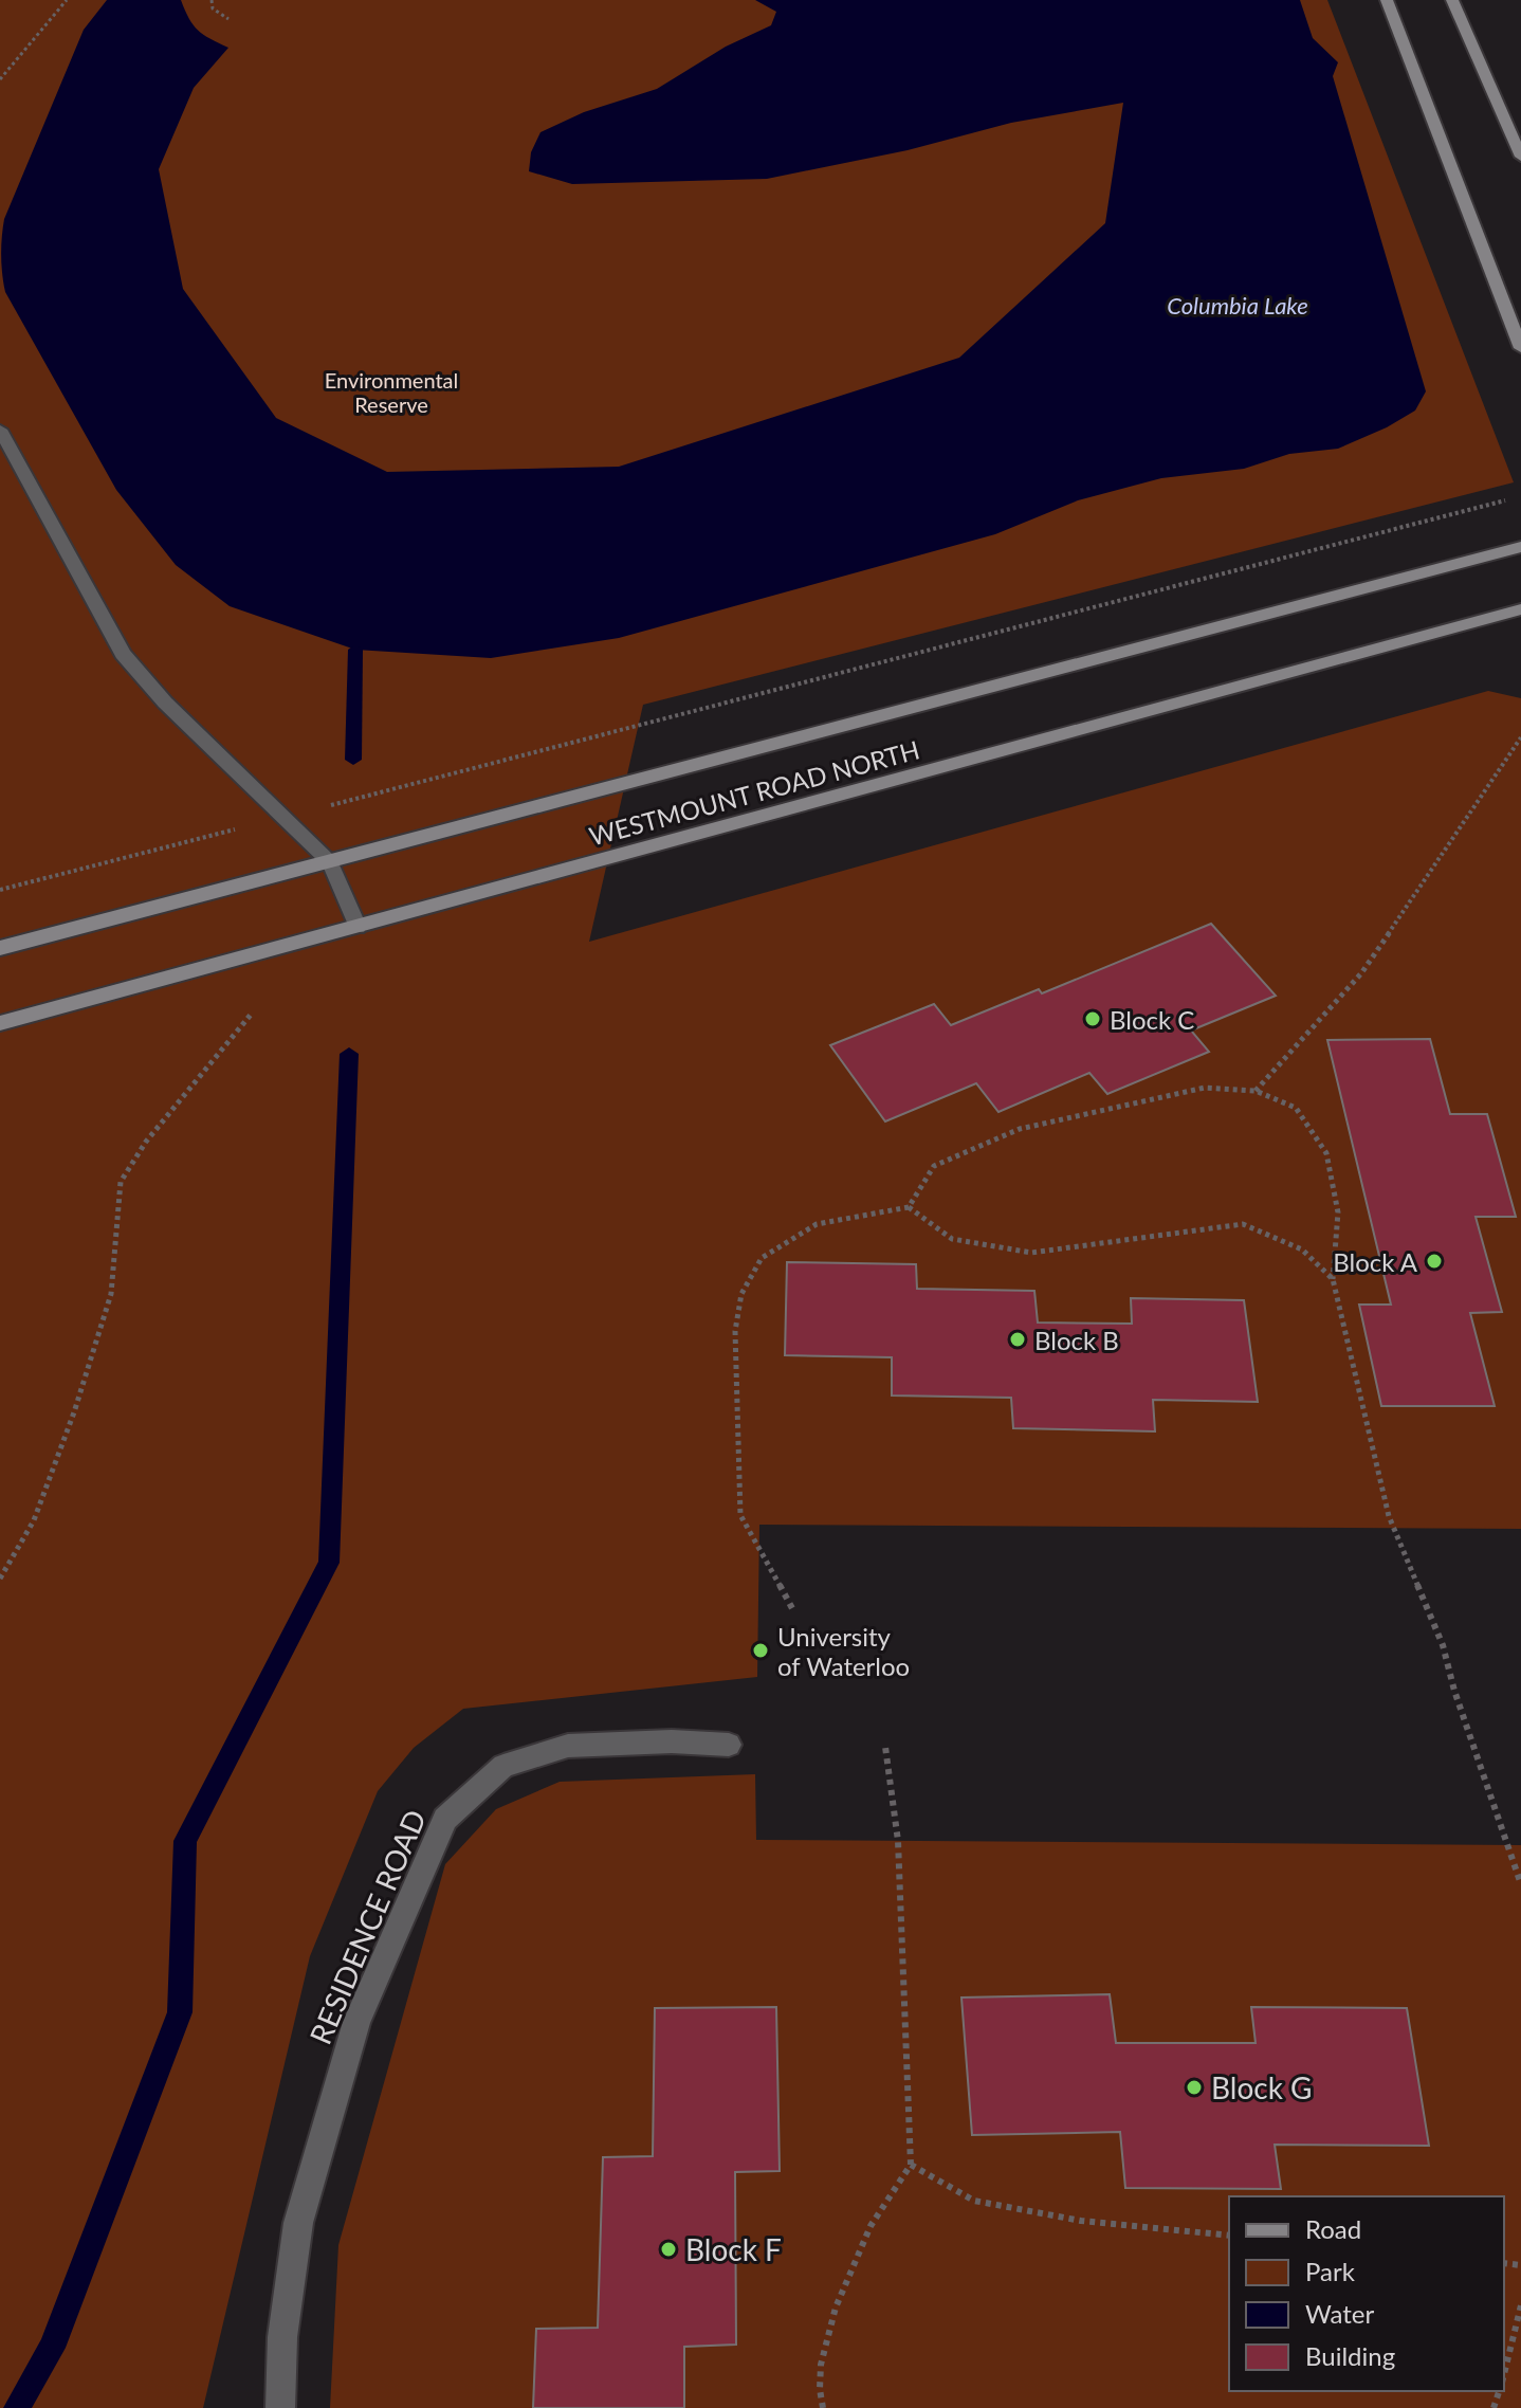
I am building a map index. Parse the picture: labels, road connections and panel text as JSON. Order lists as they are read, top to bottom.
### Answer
{
  "streets": {
    "main road": ["WESTMOUNT ROAD NORTH"],
    "street": ["RESIDENCE ROAD"]
  },
  "water": ["Columbia Lake"],
  "parks": ["Environmental Reserve"],
  "places": [
    "Block C",
    "Block A",
    "Block B",
    "University of Waterloo",
    "Block G",
    "Block F"
  ],
  "legend": [
    "Road",
    "Park",
    "Water",
    "Building"
  ]
}
